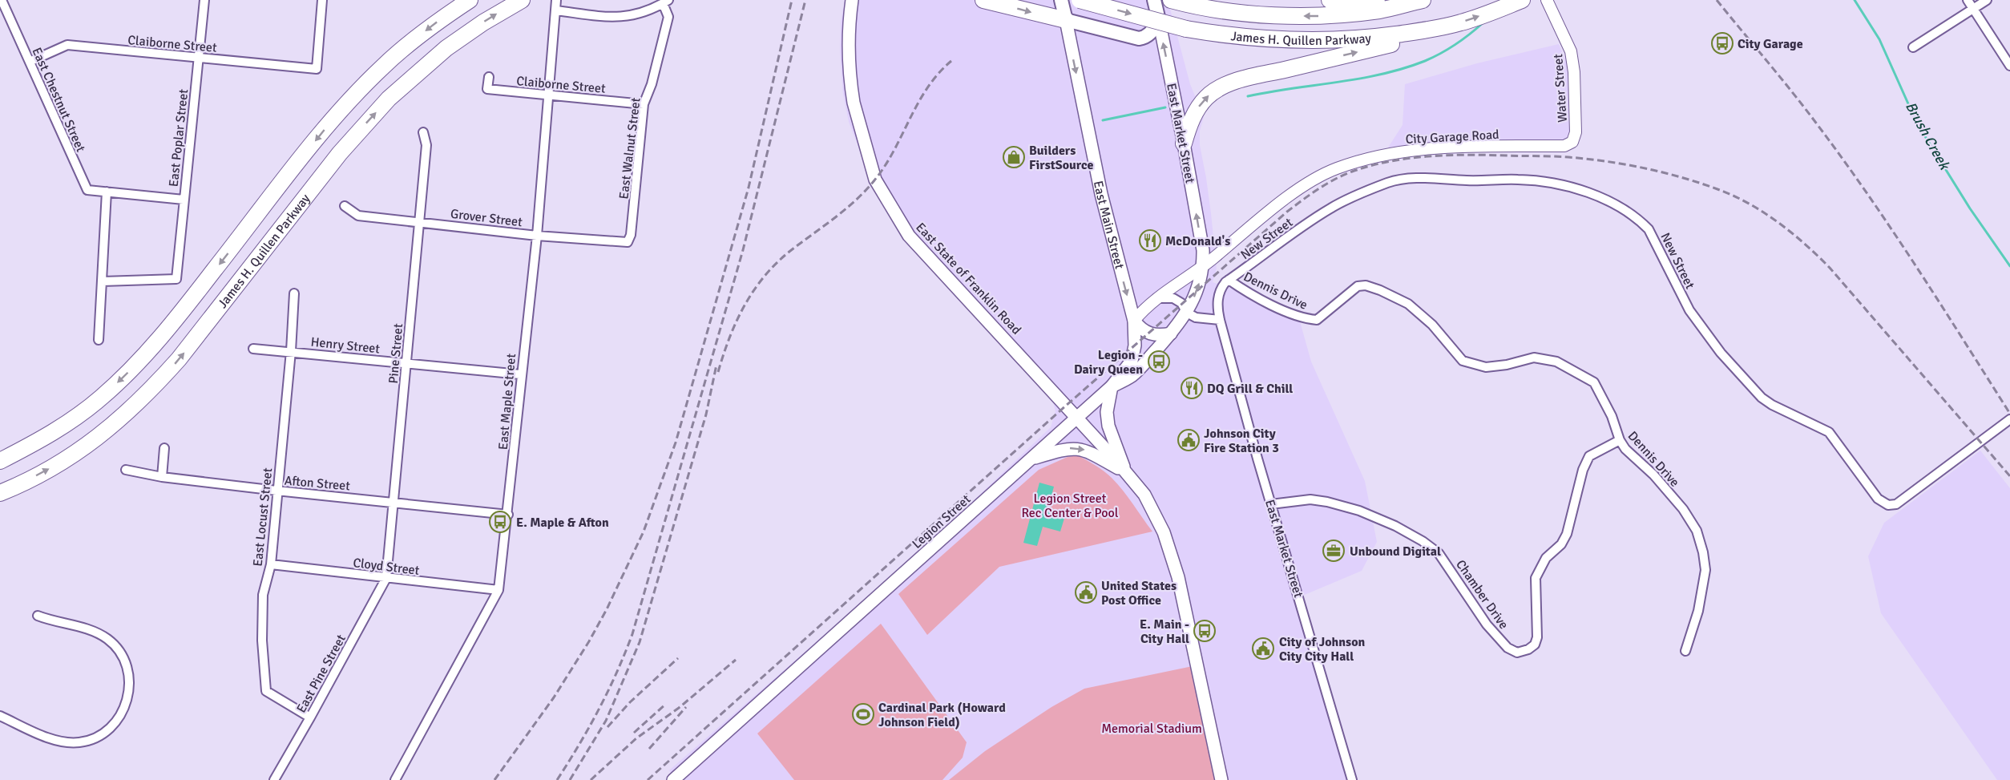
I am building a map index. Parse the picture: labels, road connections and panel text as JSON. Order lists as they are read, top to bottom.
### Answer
{
  "streets": {
    "highway": ["James H. Quillen Parkway"],
    "main road": [
      "East Market Street",
      "East Main Street",
      "East State of Franklin Road",
      "Legion Street"
    ],
    "street": [
      "Claiborne Street",
      "Water Street",
      "East Chestnut Street",
      "City Garage Road",
      "East Poplar Street",
      "East Walnut Street",
      "Grover Street",
      "New Street",
      "Dennis Drive",
      "Henry Street",
      "Pine Street",
      "East Maple Street",
      "Afton Street",
      "East Locust Street",
      "Cloyd Street",
      "Chamber Drive",
      "East Pine Street"
    ]
  },
  "crossings": [
    ["Claiborne Street", "East Chestnut Street"],
    ["Claiborne Street", "East Poplar Street"],
    ["Claiborne Street", "East Walnut Street"],
    ["Claiborne Street", "East Maple Street"],
    ["Water Street", "City Garage Road"],
    ["East Chestnut Street", "East Poplar Street"],
    ["East Market Street", "City Garage Road"],
    ["East Market Street", "New Street"],
    ["East Market Street", "Legion Street"],
    ["East Market Street", "Chamber Drive"],
    ["City Garage Road", "East Main Street"],
    ["City Garage Road", "Legion Street"],
    ["East Walnut Street", "Grover Street"],
    ["Grover Street", "Pine Street"],
    ["Grover Street", "East Maple Street"],
    ["East Main Street", "Legion Street"],
    ["New Street", "Dennis Drive"],
    ["East State of Franklin Road", "Legion Street"],
    ["Dennis Drive", "Chamber Drive"],
    ["Henry Street", "Pine Street"],
    ["Henry Street", "East Maple Street"],
    ["Henry Street", "East Locust Street"],
    ["Pine Street", "Afton Street"],
    ["Pine Street", "Cloyd Street"],
    ["Pine Street", "East Pine Street"],
    ["East Maple Street", "Afton Street"],
    ["East Maple Street", "Cloyd Street"],
    ["Afton Street", "East Locust Street"],
    ["East Locust Street", "Cloyd Street"],
    ["East Locust Street", "East Pine Street"],
    ["Cloyd Street", "East Pine Street"]
  ],
  "one_way": ["East Main Street"],
  "water": ["Brush Creek"],
  "parks": ["Legion Street Rec Center & Pool", "Memorial Stadium"],
  "places": {
    "bus stop": [
      "City Garage",
      "Legion - Dairy Queen",
      "E. Maple & Afton",
      "E. Main - City Hall"
    ],
    "shop": ["Builders FirstSource"],
    "restaurant": ["McDonald's", "DQ Grill & Chill"],
    "public building": ["Johnson City Fire Station 3", "United States Post Office", "City of Johnson City City Hall"],
    "office": ["Unbound Digital"],
    "sports": ["Cardinal Park (Howard Johnson Field)"]
  }
}
